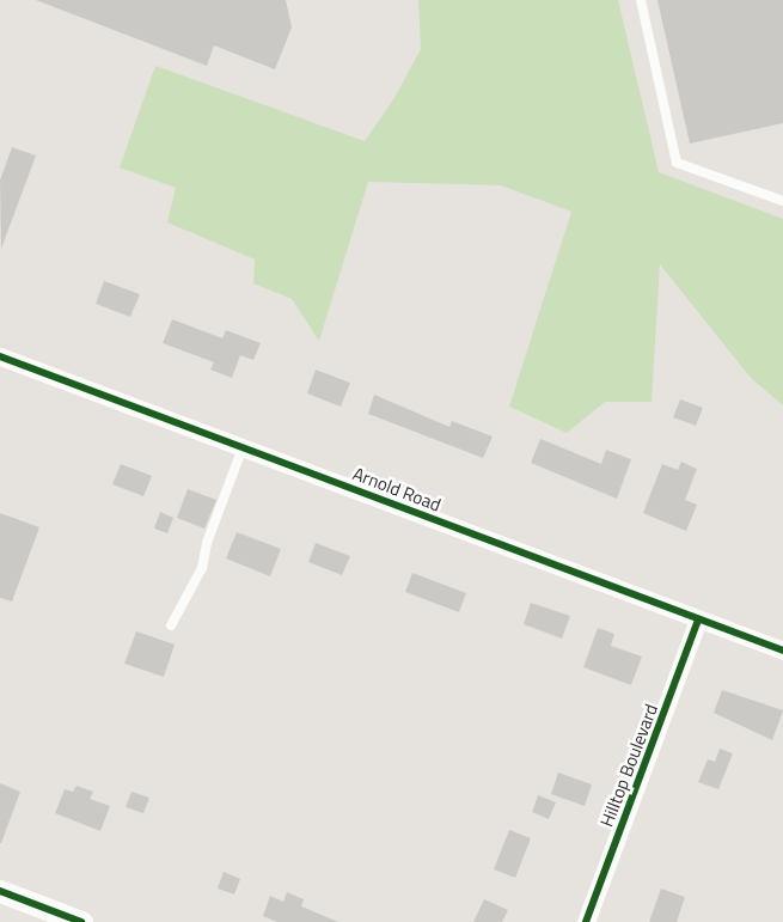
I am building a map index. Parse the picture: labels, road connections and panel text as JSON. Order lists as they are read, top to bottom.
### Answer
{
  "streets": {
    "street": ["Arnold Road", "Hilltop Boulevard"]
  },
  "crossings": [
    ["Arnold Road", "Hilltop Boulevard"]
  ]
}
